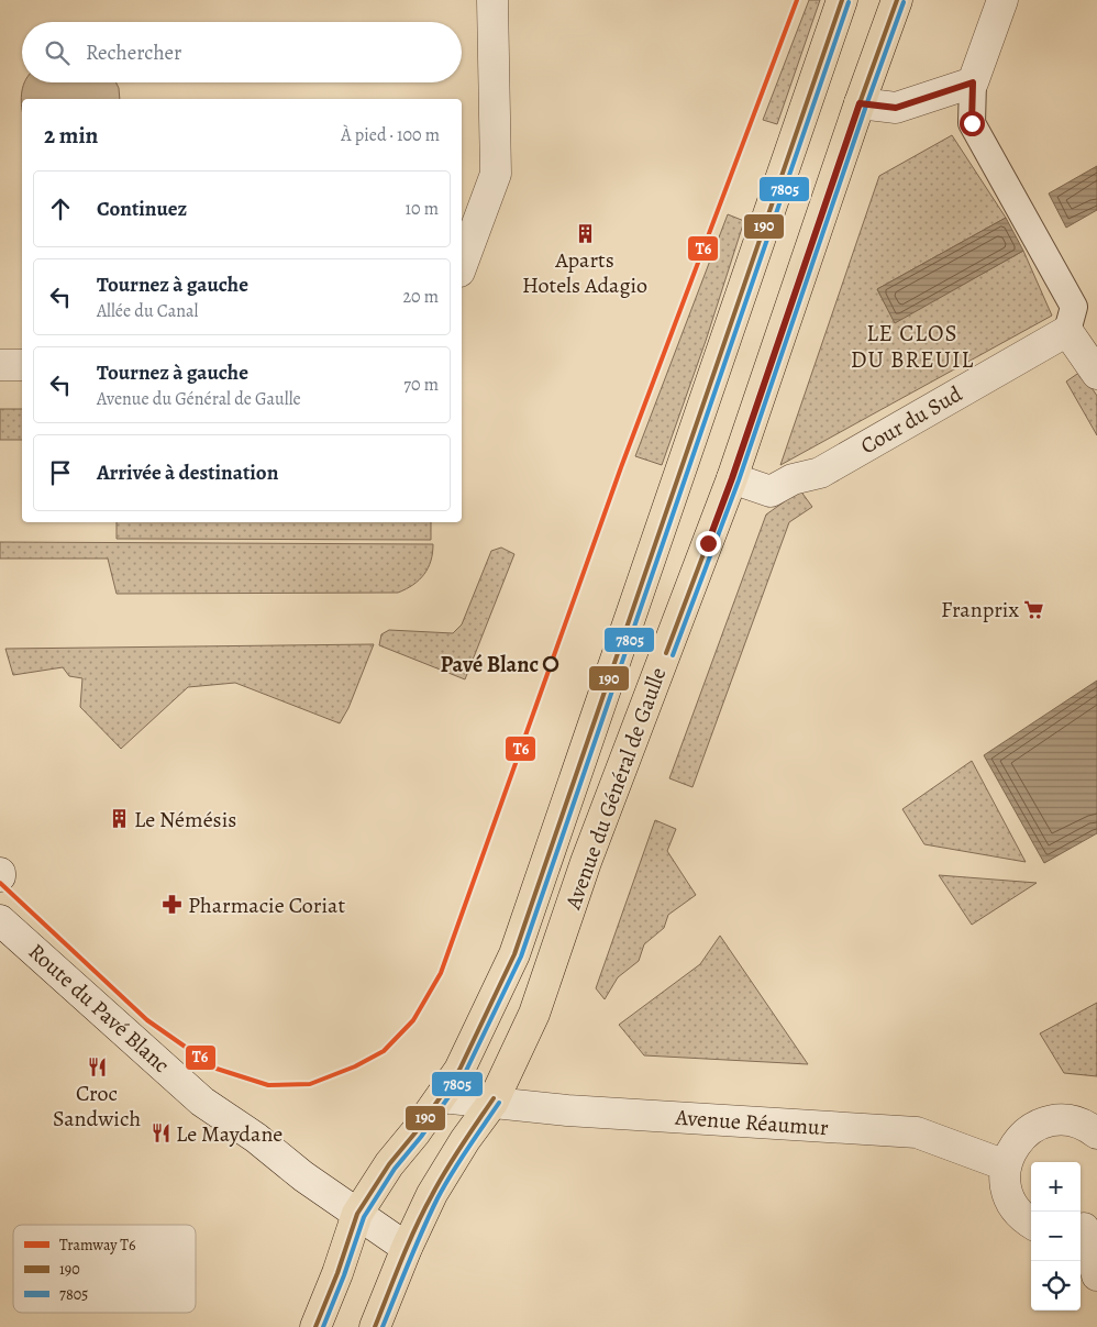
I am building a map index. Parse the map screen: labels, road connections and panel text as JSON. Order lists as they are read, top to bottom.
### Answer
{
  "streets": {
    "main road": ["Avenue du Général de Gaulle"],
    "street": ["Cour du Sud", "Route du Pavé Blanc", "Avenue Réaumur"]
  },
  "crossings": [
    ["Cour du Sud", "Avenue du Général de Gaulle"],
    ["Avenue du Général de Gaulle", "Route du Pavé Blanc"],
    ["Avenue du Général de Gaulle", "Avenue Réaumur"]
  ],
  "districts": ["LE CLOS DU BREUIL"],
  "places": {
    "building": ["Aparts Hotels Adagio", "Le Némésis"],
    "supermarket": ["Franprix"],
    "other": ["Pavé Blanc"],
    "pharmacy": ["Pharmacie Coriat"],
    "restaurant": ["Croc Sandwich", "Le Maydane"]
  },
  "lines": ["tram line T6", "transit line 190", "transit line 7805"],
  "legend": ["Tramway T6", "190", "7805"],
  "page": {
    "search": "Rechercher",
    "heading": ["2 min", "À pied · 100 m"],
    "list": [
      ["Continuez", "10 m"],
      ["Tournez à gauche", "Allée du Canal", "20 m"],
      ["Tournez à gauche", "Avenue du Général de Gaulle", "70 m"],
      "Arrivée à destination"
    ],
    "map_buttons": ["+", "−"]
  }
}
